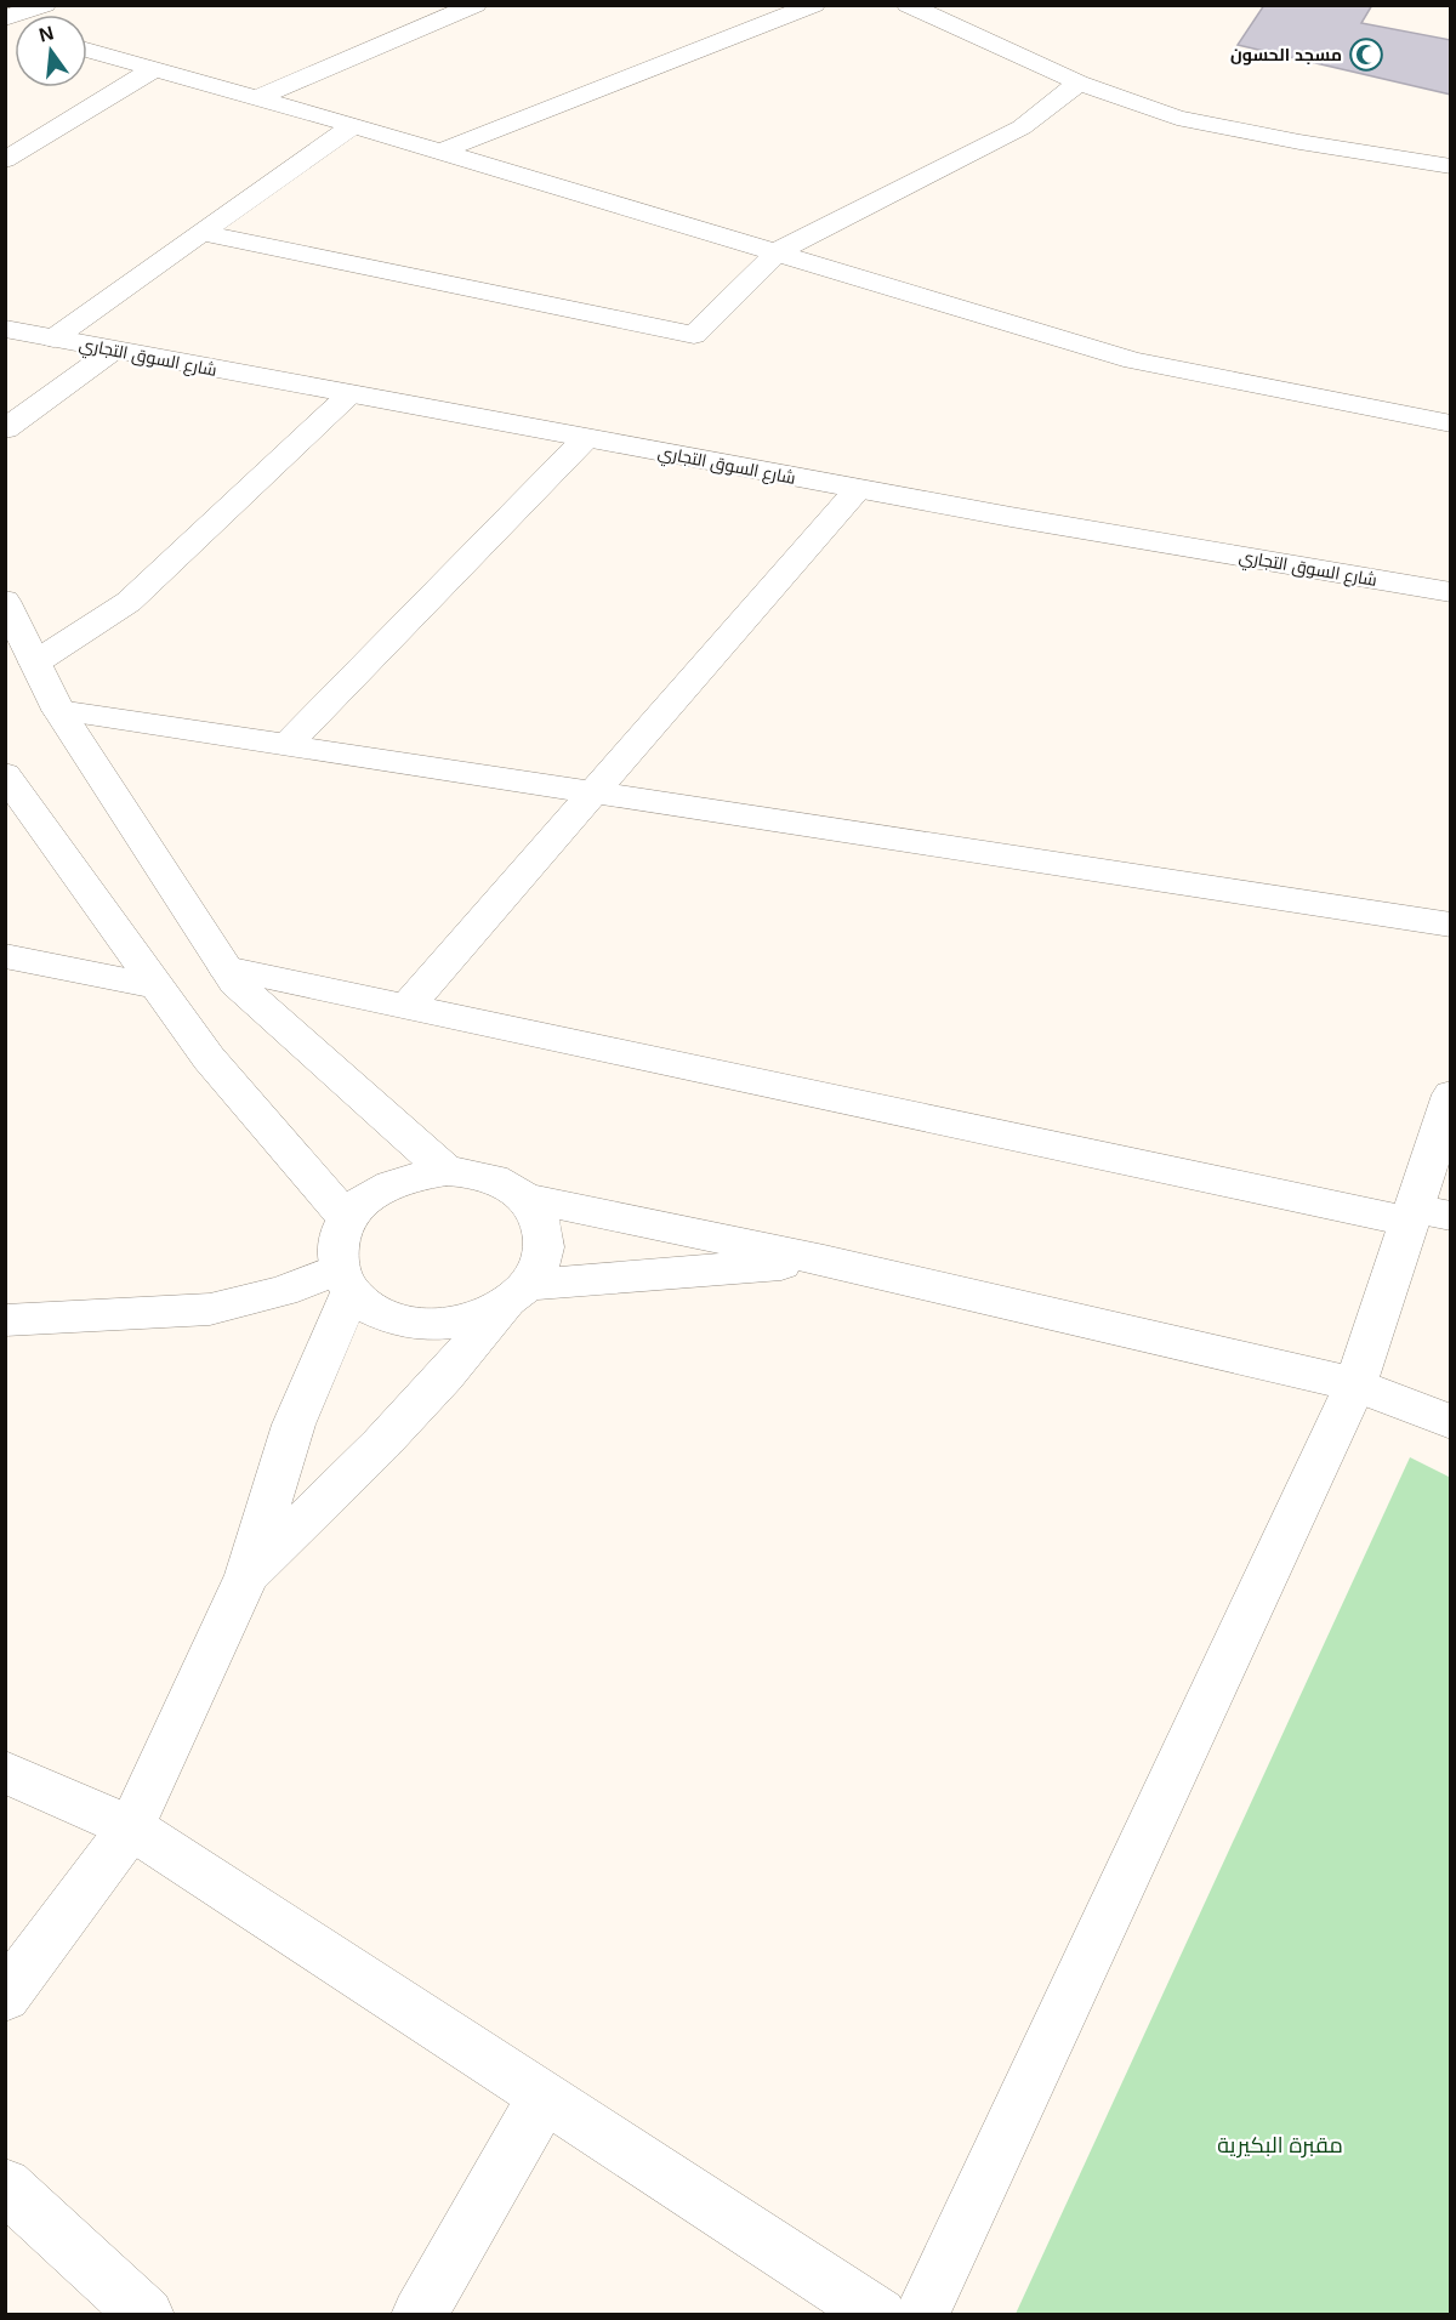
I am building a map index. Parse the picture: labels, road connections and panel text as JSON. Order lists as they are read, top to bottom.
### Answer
{
  "streets": {
    "street": ["شارع السوق التجاري"]
  },
  "parks": ["مقبرة البكيرية"],
  "places": {
    "mosque": ["مسجد الحسون"]
  },
  "north": "top"
}
